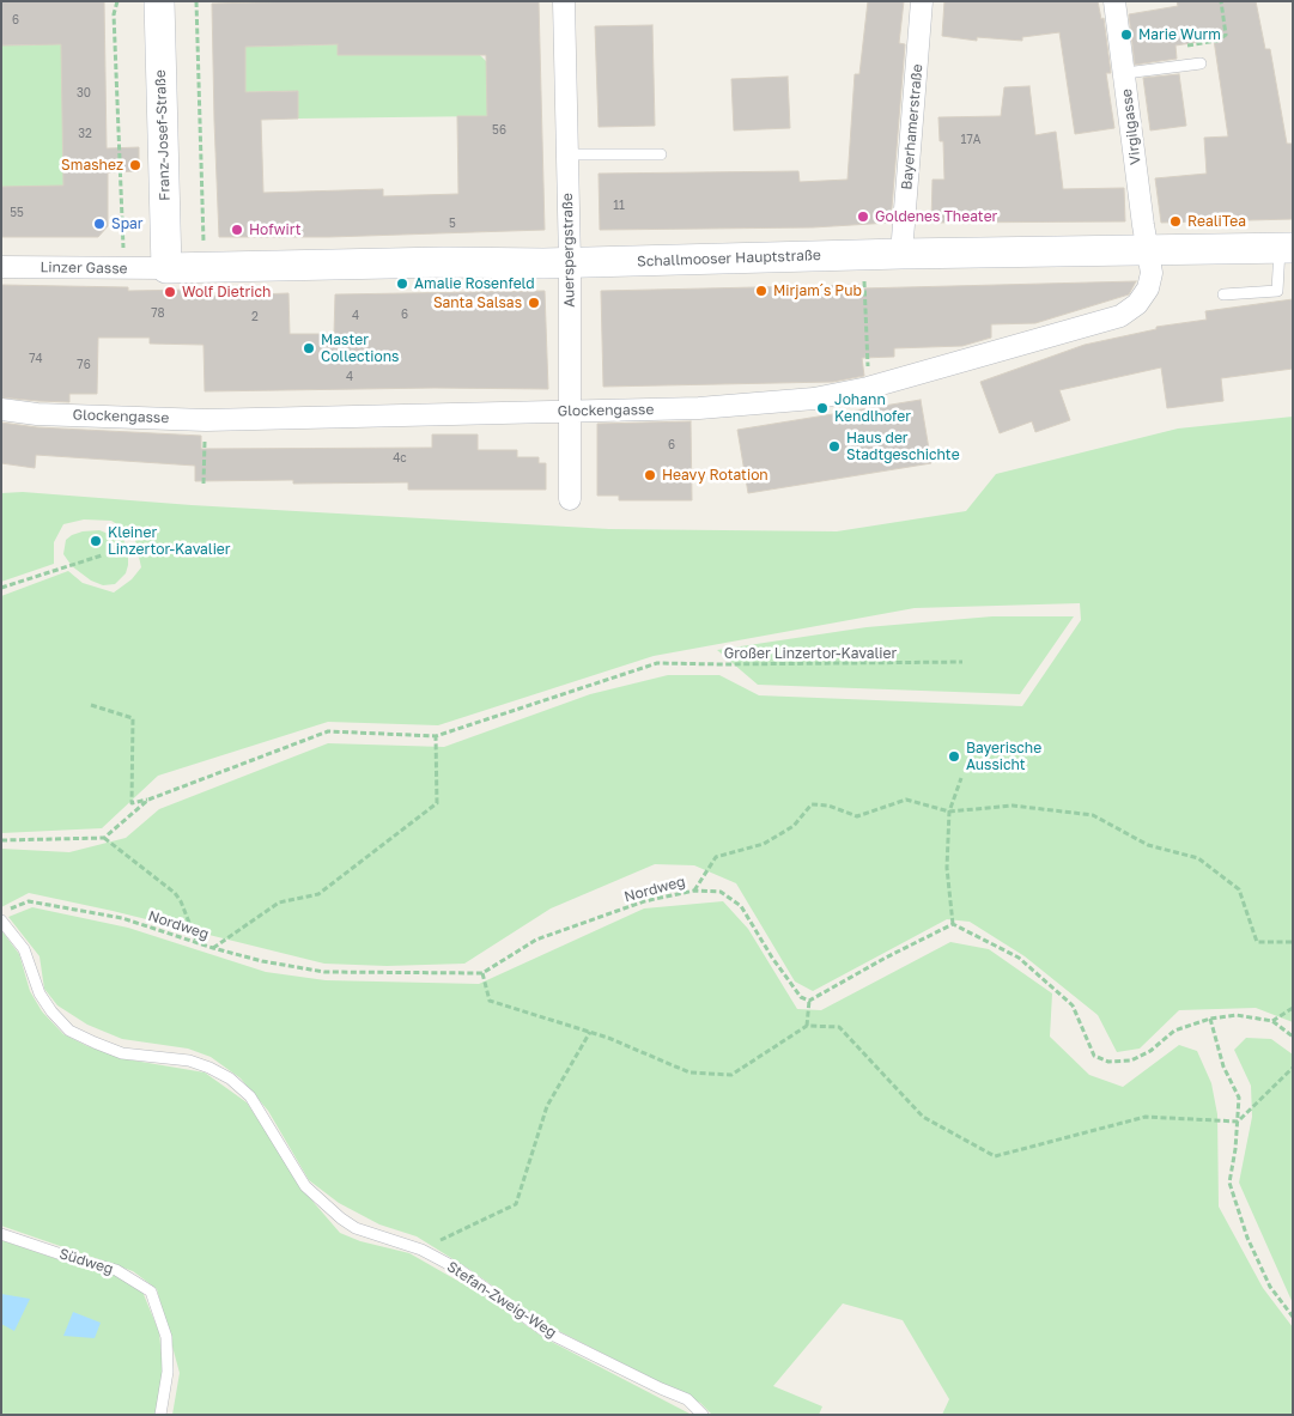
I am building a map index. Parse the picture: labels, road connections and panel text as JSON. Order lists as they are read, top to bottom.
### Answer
{
  "streets": {
    "street": [
      "Bayerhamerstraße",
      "Virgilgasse",
      "Franz-Josef-Straße",
      "Auerspergstraße",
      "Schallmooser Hauptstraße",
      "Linzer Gasse",
      "Glockengasse"
    ],
    "lane": ["Südweg", "Stefan-Zweig-Weg"],
    "path": ["Großer Linzertor-Kavalier", "Nordweg"]
  },
  "crossings": [
    ["Bayerhamerstraße", "Schallmooser Hauptstraße"],
    ["Virgilgasse", "Schallmooser Hauptstraße"],
    ["Virgilgasse", "Glockengasse"],
    ["Franz-Josef-Straße", "Schallmooser Hauptstraße"],
    ["Franz-Josef-Straße", "Linzer Gasse"],
    ["Auerspergstraße", "Schallmooser Hauptstraße"],
    ["Auerspergstraße", "Glockengasse"],
    ["Schallmooser Hauptstraße", "Linzer Gasse"],
    ["Schallmooser Hauptstraße", "Glockengasse"]
  ],
  "places": [
    "Marie Wurm",
    "Smashez",
    "Goldenes Theater",
    "RealiTea",
    "Spar",
    "Hofwirt",
    "Amalie Rosenfeld",
    "Mirjam´s Pub",
    "Wolf Dietrich",
    "Santa Salsas",
    "Master Collections",
    "Johann Kendlhofer",
    "Haus der Stadtgeschichte",
    "Heavy Rotation",
    "Kleiner Linzertor-Kavalier",
    "Bayerische Aussicht"
  ],
  "house_numbers": [
    "6",
    "30",
    "56",
    "32",
    "17A",
    "11",
    "55",
    "5",
    "78",
    "6",
    "4",
    "2",
    "74",
    "76",
    "4",
    "6",
    "4c"
  ]
}
